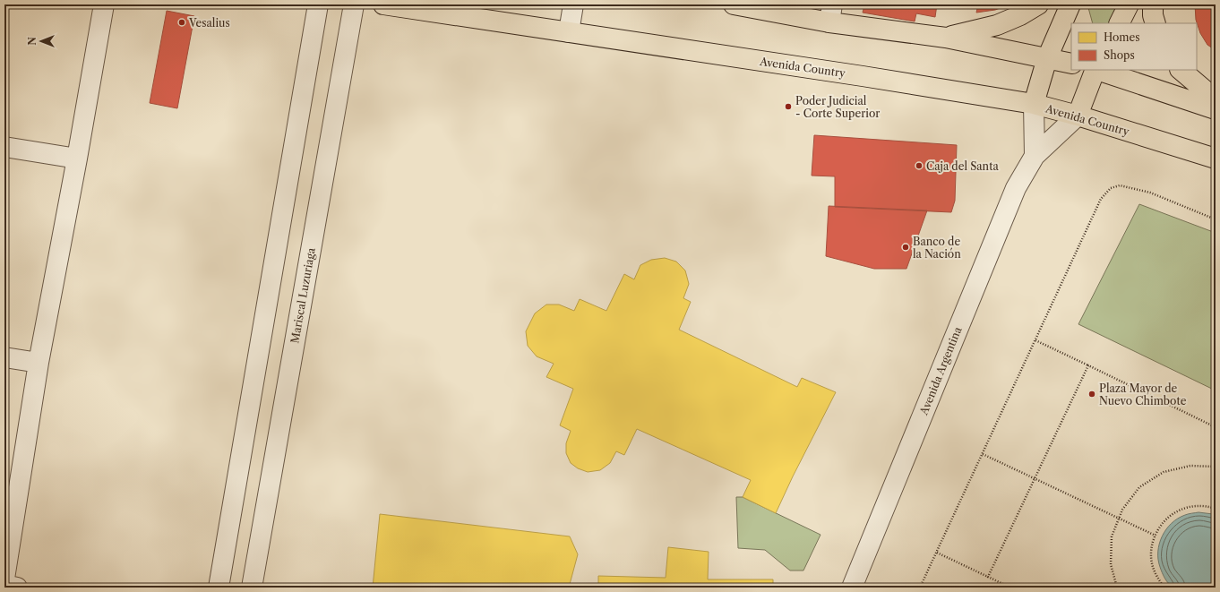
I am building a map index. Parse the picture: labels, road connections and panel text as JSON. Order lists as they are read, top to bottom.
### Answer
{
  "streets": {
    "main road": ["Avenida Country", "Avenida Argentina"],
    "street": ["Mariscal Luzuriaga"]
  },
  "crossings": [
    ["Avenida Country", "Avenida Argentina"]
  ],
  "places": [
    "Vesalius",
    "Poder Judicial - Corte Superior",
    "Caja del Santa",
    "Banco de la Nación",
    "Plaza Mayor de Nuevo Chimbote"
  ],
  "legend": ["Homes", "Shops"],
  "north": "left"
}
